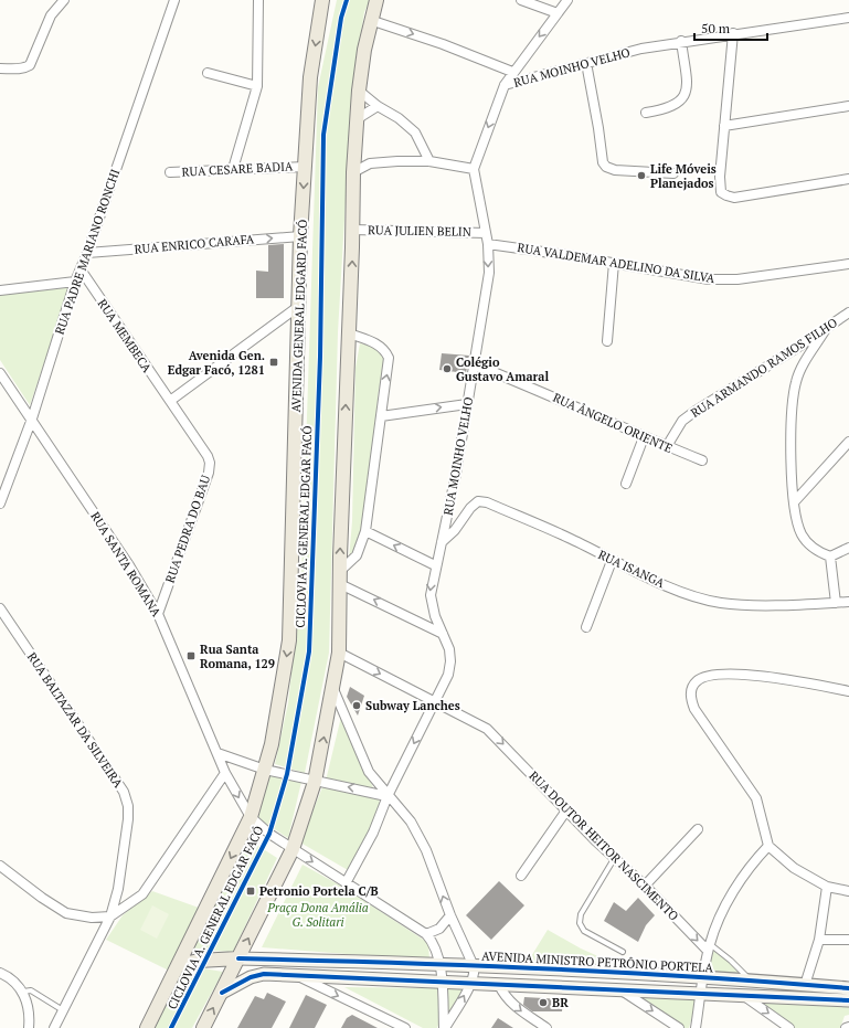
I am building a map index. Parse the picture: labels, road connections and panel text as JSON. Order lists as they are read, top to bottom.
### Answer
{
  "streets": {
    "main road": ["AVENIDA GENERAL EDGARD FACÓ", "AVENIDA MINISTRO PETRÔNIO PORTELA"],
    "street": [
      "RUA MOINHO VELHO",
      "RUA CESARE BADIA",
      "RUA JULIEN BELIN",
      "RUA ENRICO CARAFA",
      "RUA PADRE MARIANO RONCHI",
      "RUA VALDEMAR ADELINO DA SILVA",
      "RUA MEMBECA",
      "RUA ARMANDO RAMOS FILHO",
      "RUA ÂNGELO ORIENTE",
      "RUA PEDRA DO BAU",
      "RUA SANTA ROMANA",
      "RUA ISANGA",
      "RUA BALTAZAR DA SILVEIRA",
      "RUA DOUTOR HEITOR NASCIMENTO"
    ],
    "cycle path": ["CICLOVIA A. GENERAL EDGAR FACÓ"]
  },
  "crossings": [
    ["RUA MOINHO VELHO", "RUA JULIEN BELIN"],
    ["RUA MOINHO VELHO", "RUA VALDEMAR ADELINO DA SILVA"],
    ["RUA MOINHO VELHO", "RUA ÂNGELO ORIENTE"],
    ["RUA MOINHO VELHO", "RUA SANTA ROMANA"],
    ["RUA MOINHO VELHO", "RUA ISANGA"],
    ["RUA MOINHO VELHO", "RUA DOUTOR HEITOR NASCIMENTO"],
    ["RUA CESARE BADIA", "AVENIDA GENERAL EDGARD FACÓ"],
    ["RUA ENRICO CARAFA", "RUA PADRE MARIANO RONCHI"],
    ["RUA ENRICO CARAFA", "AVENIDA GENERAL EDGARD FACÓ"],
    ["RUA PADRE MARIANO RONCHI", "RUA MEMBECA"],
    ["RUA PADRE MARIANO RONCHI", "RUA SANTA ROMANA"],
    ["AVENIDA GENERAL EDGARD FACÓ", "RUA SANTA ROMANA"],
    ["RUA MEMBECA", "RUA PEDRA DO BAU"],
    ["RUA ARMANDO RAMOS FILHO", "RUA ÂNGELO ORIENTE"],
    ["RUA PEDRA DO BAU", "RUA SANTA ROMANA"]
  ],
  "one_way": ["RUA ENRICO CARAFA", "RUA DOUTOR HEITOR NASCIMENTO"],
  "parks": ["Praça Dona Amália G. Solitari"],
  "places": {
    "other": [
      "Life Móveis Planejados",
      "Colégio Gustavo Amaral",
      "Subway Lanches",
      "BR"
    ],
    "transit": ["Avenida Gen. Edgar Facó, 1281", "Rua Santa Romana, 129", "Petronio Portela C/B"]
  },
  "scale_bar": "50 m"
}
